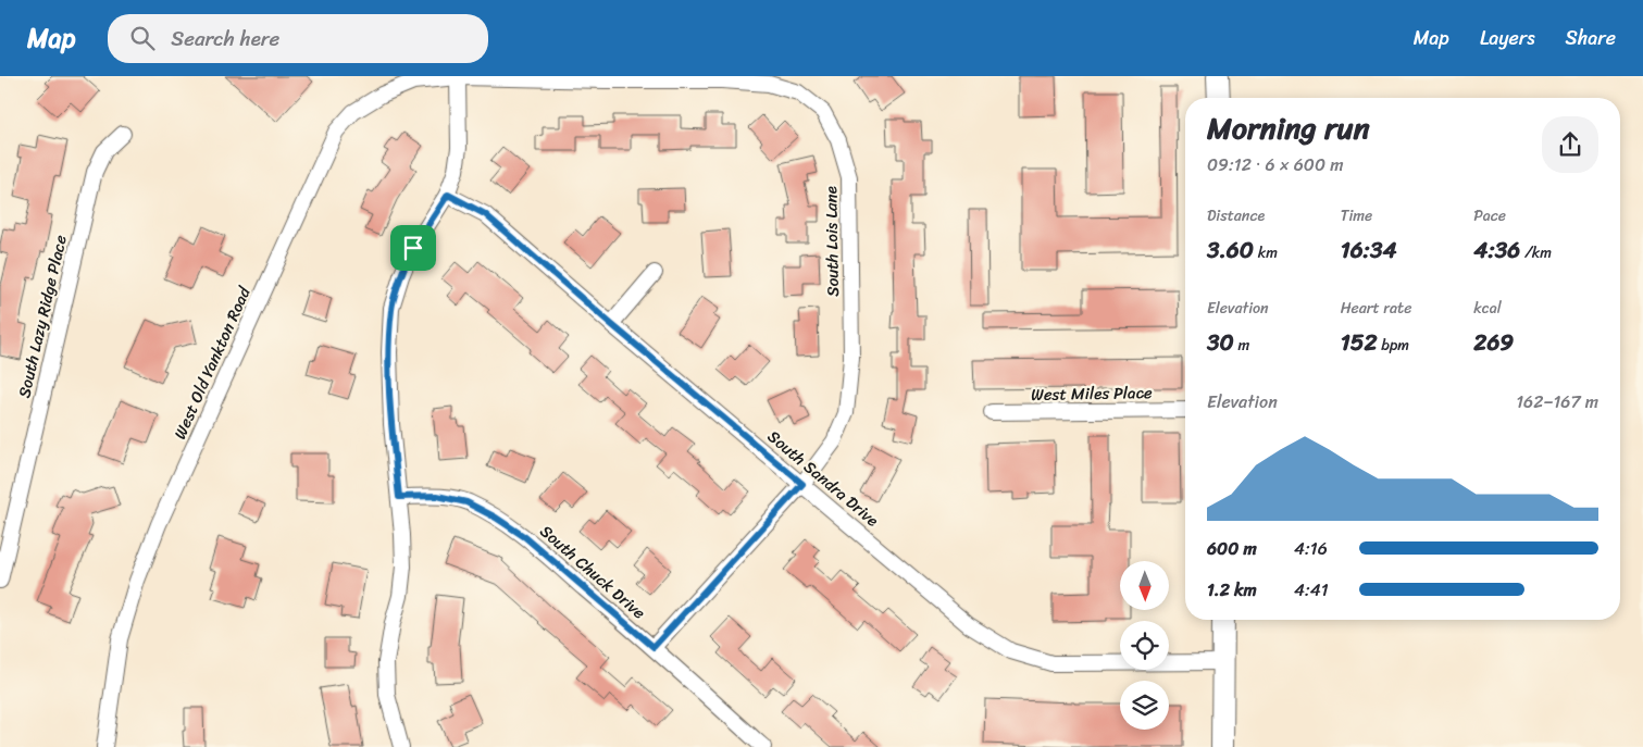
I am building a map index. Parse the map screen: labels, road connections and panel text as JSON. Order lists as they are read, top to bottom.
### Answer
{
  "streets": {
    "street": [
      "South Lois Lane",
      "South Lazy Ridge Place",
      "West Old Yankton Road",
      "West Miles Place",
      "South Sandra Drive",
      "South Chuck Drive"
    ]
  },
  "crossings": [
    ["South Lois Lane", "West Old Yankton Road"],
    ["South Lois Lane", "South Sandra Drive"],
    ["South Lois Lane", "South Chuck Drive"]
  ],
  "north": "bottom",
  "page": {
    "header": "Map",
    "search": "Search here",
    "nav": ["Map", "Layers", "Share"],
    "heading": ["Morning run", "09:12 · 6 × 600 m"],
    "stats": [
      ["Distance", "3.60 km"],
      ["Time", "16:34"],
      ["Pace", "4:36 /km"],
      ["Elevation", "30 m"],
      ["Heart rate", "152 bpm"],
      ["kcal", "269"]
    ],
    "chart": ["Elevation", "162–167 m"],
    "list": [
      {
        "name": "600 m",
        "note": "4:16"
      },
      {
        "name": "1.2 km",
        "note": "4:41"
      }
    ]
  }
}
